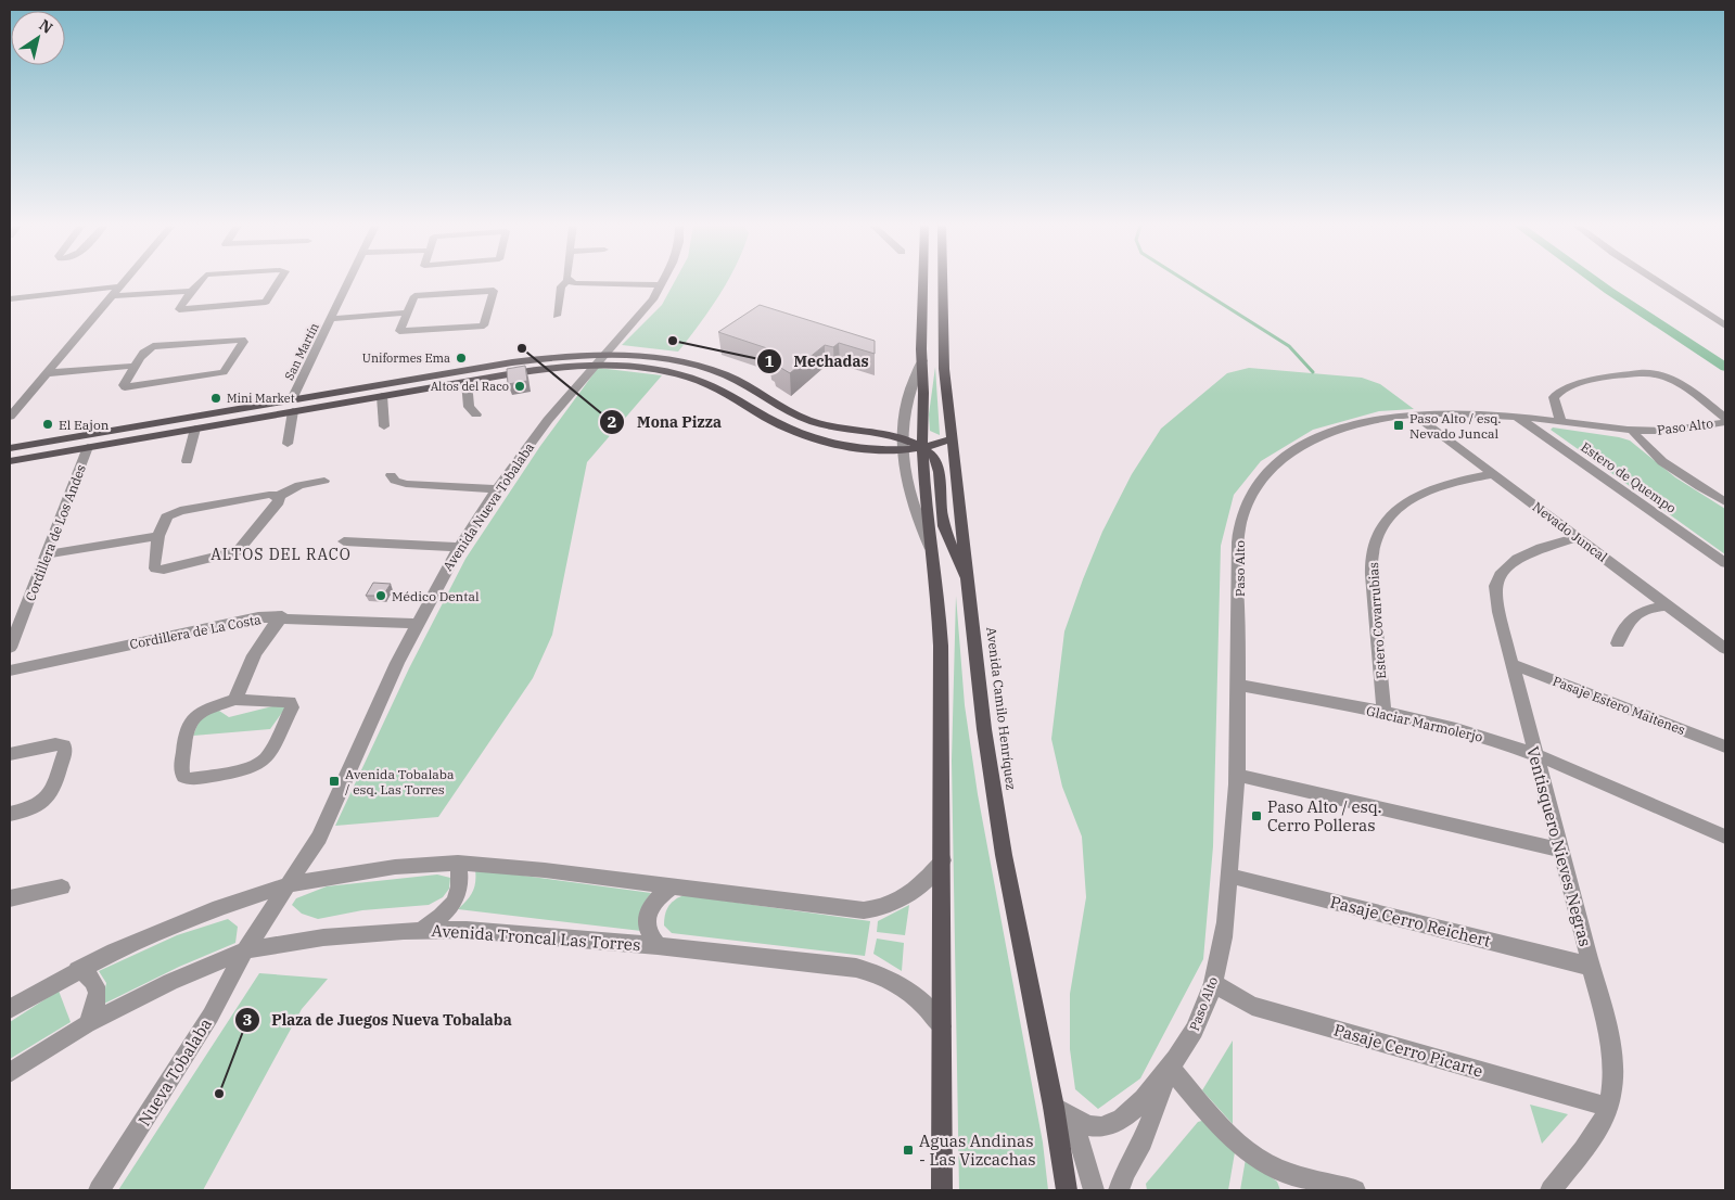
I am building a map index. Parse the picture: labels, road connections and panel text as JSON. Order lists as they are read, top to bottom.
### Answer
{
  "streets": {
    "main road": ["Avenida Camilo Henríquez"],
    "street": [
      "San Martín",
      "Paso Alto",
      "Estero de Quempo",
      "Avenida Nueva Tobalaba",
      "Nevado Juncal",
      "Cordillera de Los Andes",
      "Estero Covarrubias",
      "Cordillera de La Costa",
      "Pasaje Estero Maitenes",
      "Glaciar Marmolerjo",
      "Ventisquero Nieves Negras",
      "Pasaje Cerro Reichert",
      "Avenida Troncal Las Torres",
      "Pasaje Cerro Picarte",
      "Nueva Tobalaba"
    ]
  },
  "crossings": [
    ["Paso Alto", "Estero de Quempo"],
    ["Paso Alto", "Nevado Juncal"],
    ["Paso Alto", "Avenida Camilo Henríquez"],
    ["Paso Alto", "Glaciar Marmolerjo"],
    ["Paso Alto", "Pasaje Cerro Reichert"],
    ["Paso Alto", "Pasaje Cerro Picarte"],
    ["Avenida Nueva Tobalaba", "Cordillera de La Costa"],
    ["Avenida Nueva Tobalaba", "Avenida Troncal Las Torres"],
    ["Avenida Nueva Tobalaba", "Nueva Tobalaba"],
    ["Nevado Juncal", "Estero Covarrubias"],
    ["Nevado Juncal", "Ventisquero Nieves Negras"],
    ["Estero Covarrubias", "Glaciar Marmolerjo"],
    ["Pasaje Estero Maitenes", "Ventisquero Nieves Negras"],
    ["Glaciar Marmolerjo", "Ventisquero Nieves Negras"],
    ["Ventisquero Nieves Negras", "Pasaje Cerro Reichert"],
    ["Ventisquero Nieves Negras", "Pasaje Cerro Picarte"],
    ["Avenida Troncal Las Torres", "Nueva Tobalaba"]
  ],
  "districts": ["ALTOS DEL RACO"],
  "places": {
    "other": [
      "Mechadas",
      "Mona Pizza",
      "Uniformes Ema",
      "Altos del Raco",
      "Mini Market",
      "El Eajon",
      "Médico Dental",
      "Plaza de Juegos Nueva Tobalaba"
    ],
    "transit": [
      "Paso Alto / esq. Nevado Juncal",
      "Avenida Tobalaba / esq. Las Torres",
      "Paso Alto / esq. Cerro Polleras",
      "Aguas Andinas - Las Vizcachas"
    ]
  },
  "north": "top right"
}
